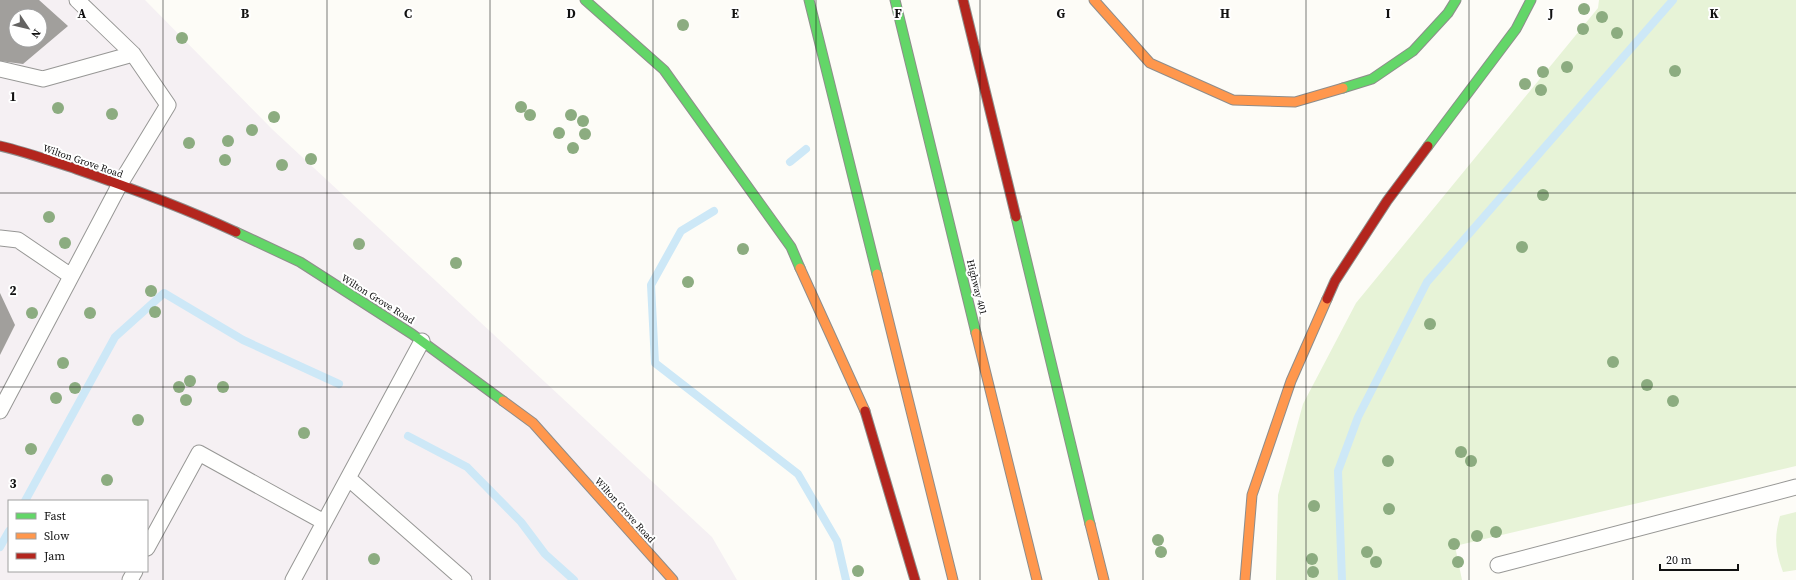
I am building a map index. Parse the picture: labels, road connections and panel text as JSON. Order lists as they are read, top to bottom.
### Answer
{
  "streets": {
    "main road": ["Wilton Grove Road", "Highway 401"]
  },
  "legend": ["Fast", "Slow", "Jam"],
  "scale_bar": "20 m",
  "north": "bottom right",
  "grid": {
    "columns": [
      "A",
      "B",
      "C",
      "D",
      "E",
      "F",
      "G",
      "H",
      "I",
      "J",
      "K"
    ],
    "rows": ["1", "2", "3"]
  }
}
